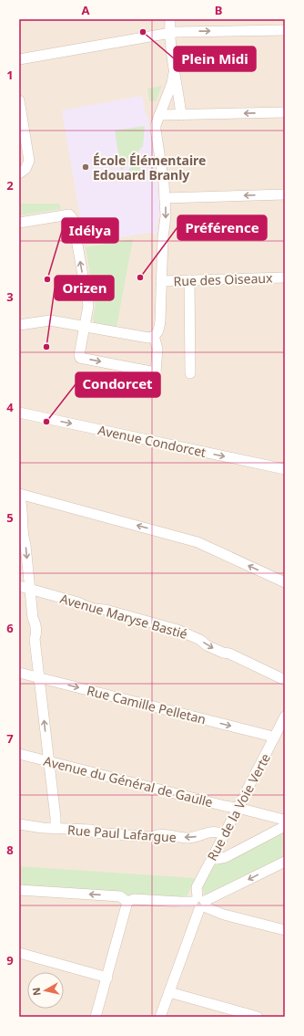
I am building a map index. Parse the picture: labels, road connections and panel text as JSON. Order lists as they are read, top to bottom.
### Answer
{
  "streets": {
    "street": [
      "Rue des Oiseaux",
      "Avenue Condorcet",
      "Avenue Maryse Bastié",
      "Rue Camille Pelletan",
      "Avenue du Général de Gaulle",
      "Rue de la Voie Verte",
      "Rue Paul Lafargue"
    ]
  },
  "crossings": [
    ["Rue Camille Pelletan", "Rue de la Voie Verte"],
    ["Avenue du Général de Gaulle", "Rue de la Voie Verte"],
    ["Rue de la Voie Verte", "Rue Paul Lafargue"]
  ],
  "one_way": ["Rue Camille Pelletan"],
  "places": [
    "Plein Midi",
    "École Élémentaire Edouard Branly",
    "Préférence",
    "Idélya",
    "Orizen",
    "Condorcet"
  ],
  "north": "left",
  "grid": {
    "columns": ["A", "B"],
    "rows": [
      "1",
      "2",
      "3",
      "4",
      "5",
      "6",
      "7",
      "8",
      "9"
    ]
  }
}
